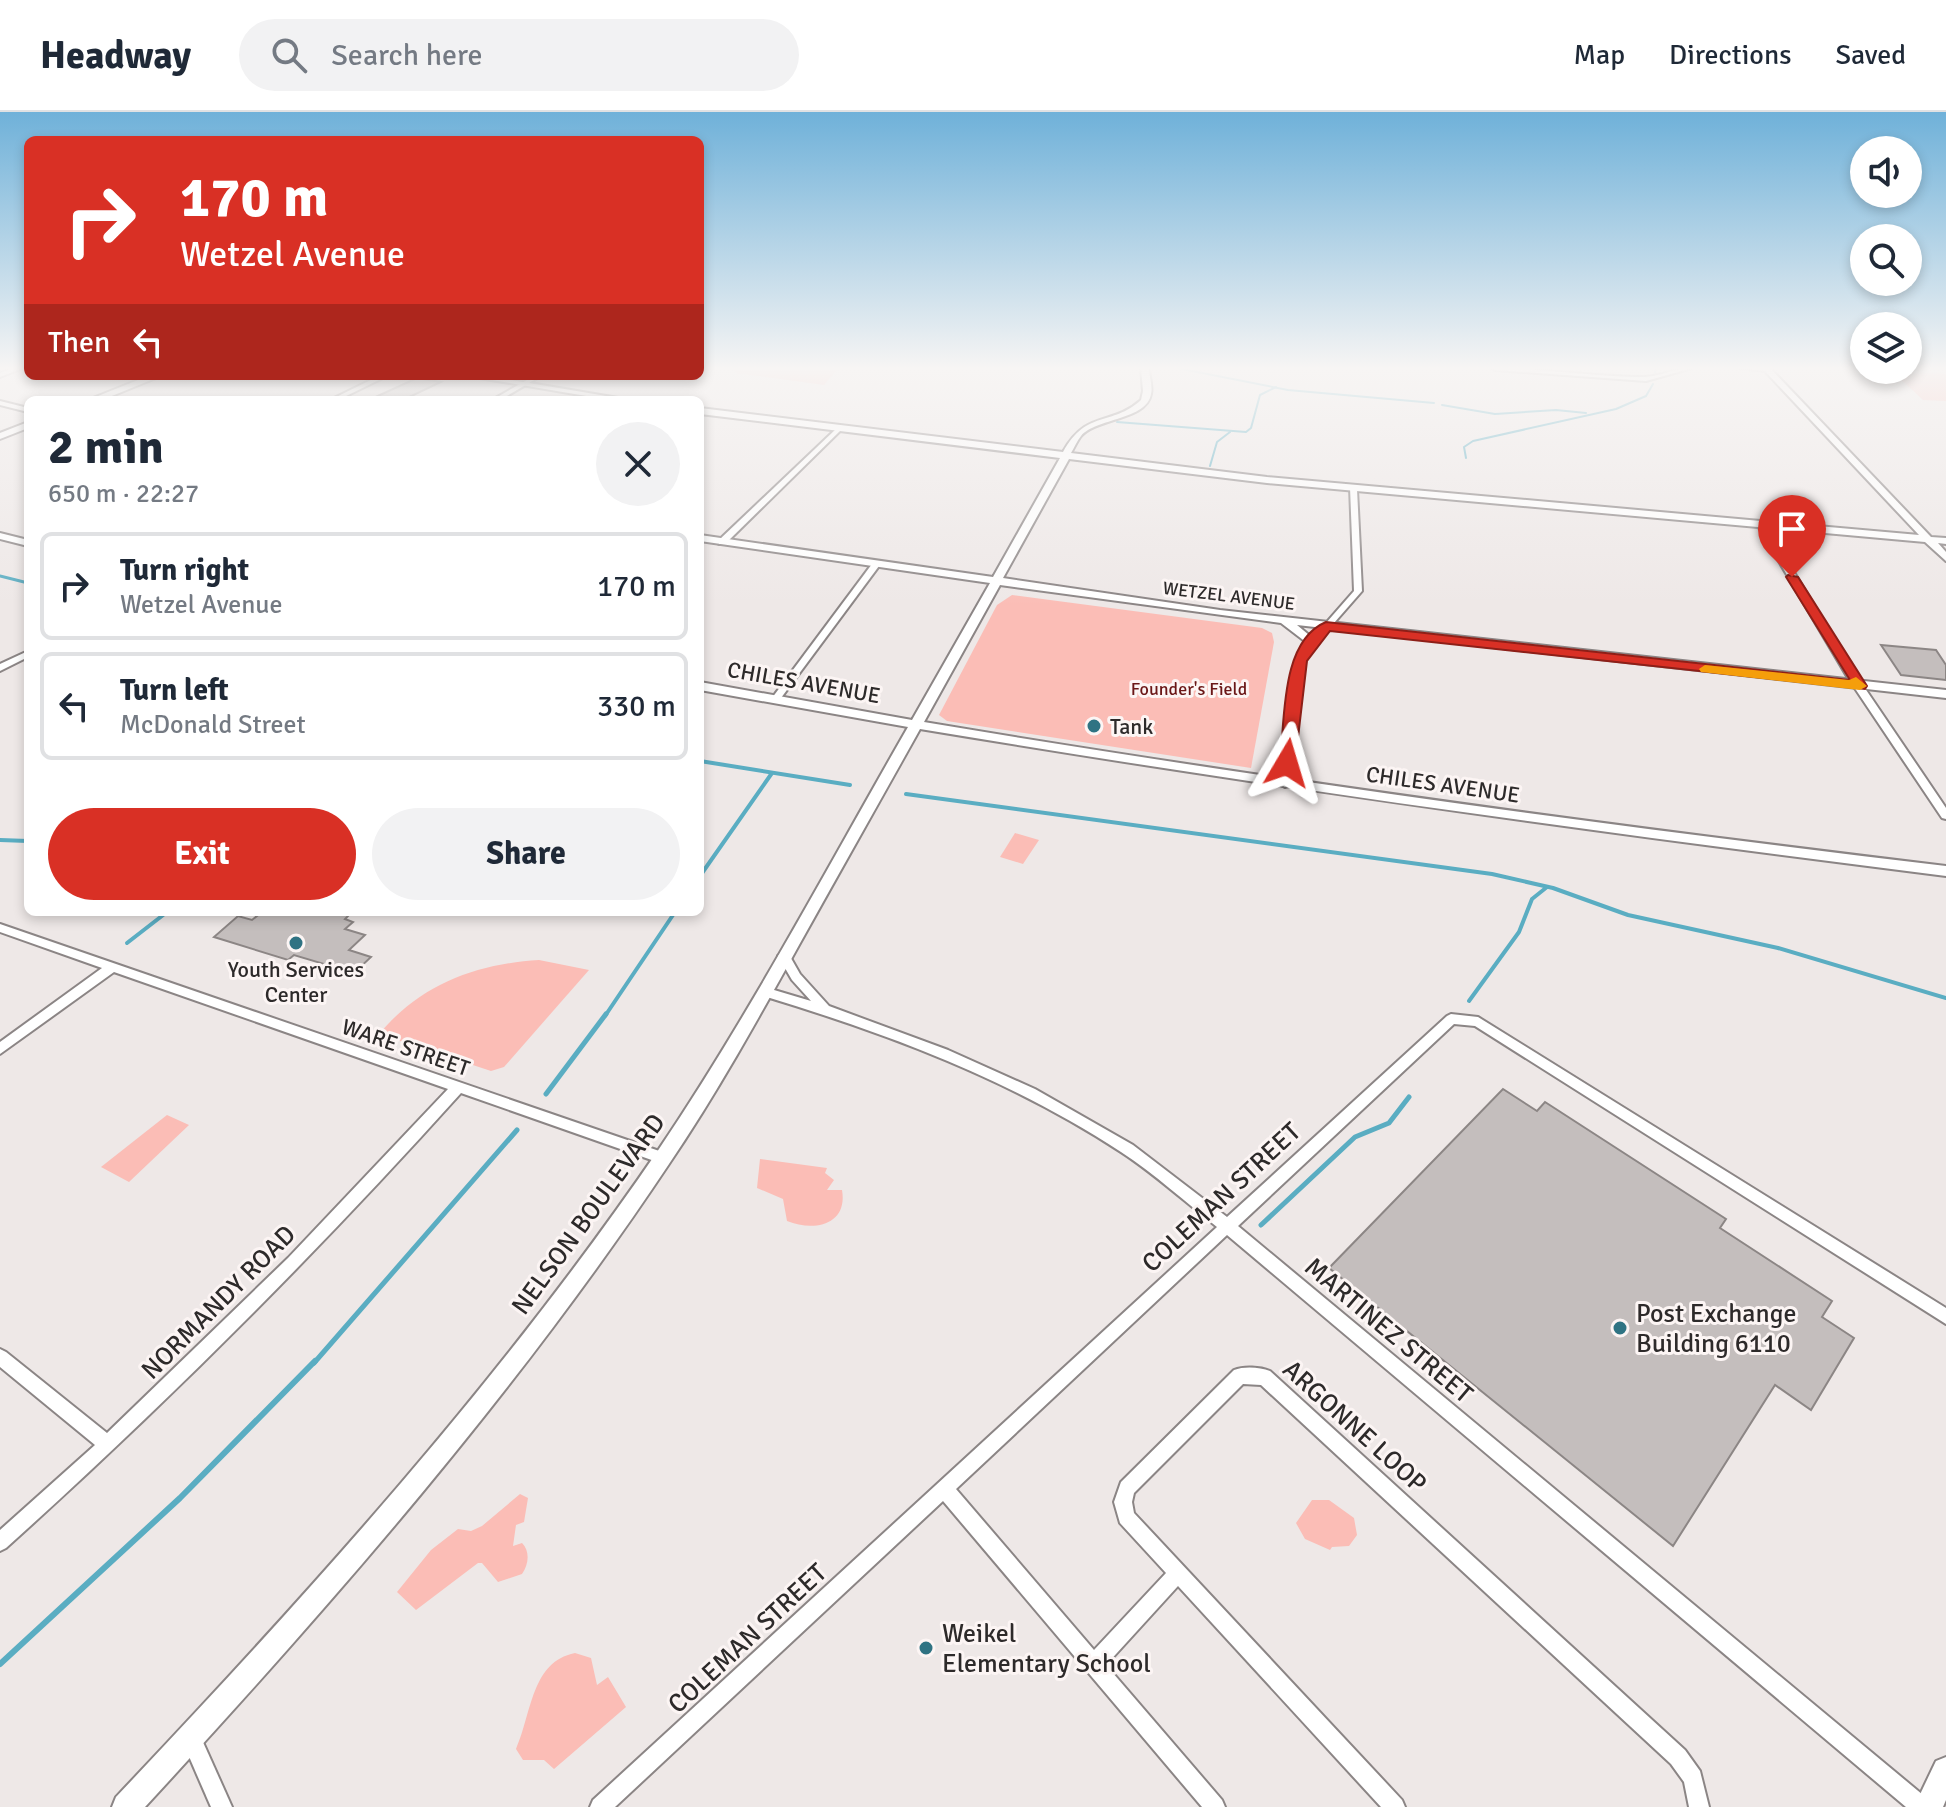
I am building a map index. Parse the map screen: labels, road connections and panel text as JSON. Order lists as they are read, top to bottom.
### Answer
{
  "streets": {
    "street": [
      "WETZEL AVENUE",
      "CHILES AVENUE",
      "WARE STREET",
      "COLEMAN STREET",
      "NELSON BOULEVARD",
      "NORMANDY ROAD",
      "MARTINEZ STREET",
      "ARGONNE LOOP"
    ]
  },
  "crossings": [
    ["WETZEL AVENUE", "NELSON BOULEVARD"],
    ["CHILES AVENUE", "NELSON BOULEVARD"],
    ["WARE STREET", "NELSON BOULEVARD"],
    ["WARE STREET", "NORMANDY ROAD"],
    ["COLEMAN STREET", "MARTINEZ STREET"],
    ["NELSON BOULEVARD", "MARTINEZ STREET"]
  ],
  "parks": ["Founder's Field"],
  "places": [
    "Tank",
    "Youth Services Center",
    "Post Exchange Building 6110",
    "Weikel Elementary School"
  ],
  "page": {
    "header": "Headway",
    "search": "Search here",
    "nav": ["Map", "Directions", "Saved"],
    "turn": ["170 m", "Wetzel Avenue"],
    "then": "Then",
    "heading": ["2 min", "650 m · 22:27"],
    "list": [
      {
        "name": "Turn right",
        "note": "Wetzel Avenue",
        "value": "170 m"
      },
      {
        "name": "Turn left",
        "note": "McDonald Street",
        "value": "330 m"
      }
    ],
    "buttons": ["Exit", "Share"]
  }
}
